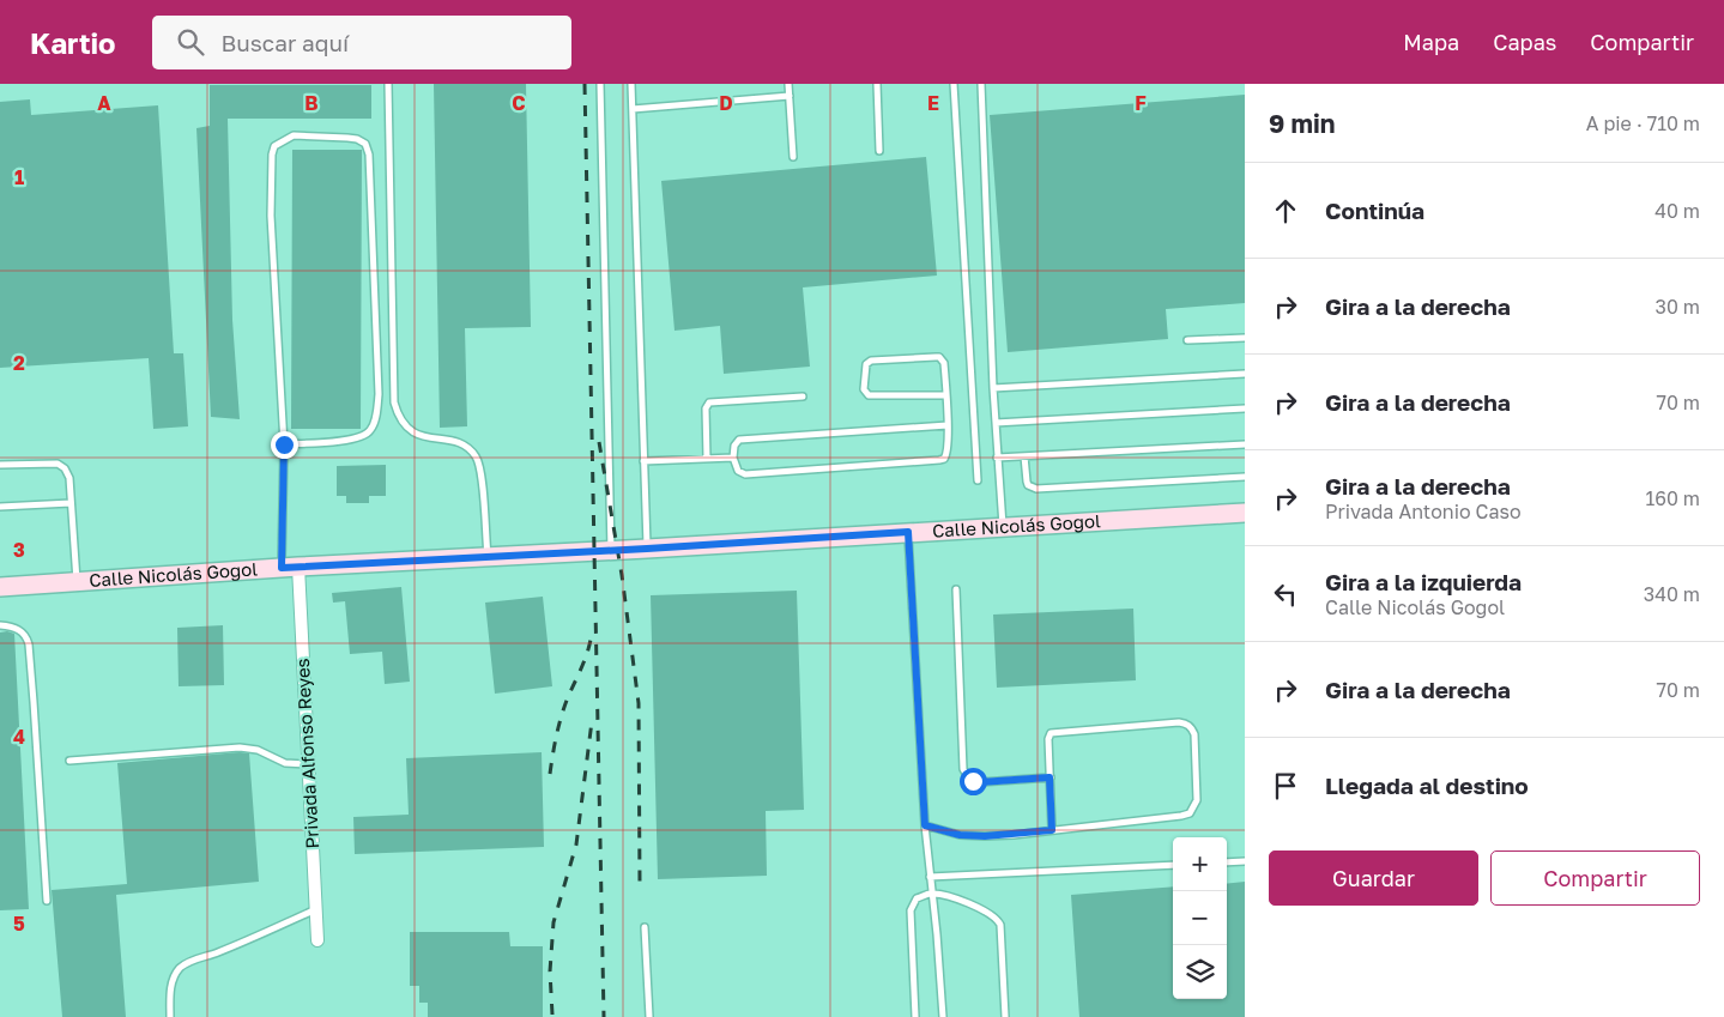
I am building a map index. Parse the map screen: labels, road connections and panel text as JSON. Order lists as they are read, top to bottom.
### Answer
{
  "streets": {
    "street": ["Calle Nicolás Gogol", "Privada Alfonso Reyes"]
  },
  "crossings": [
    ["Calle Nicolás Gogol", "Privada Alfonso Reyes"]
  ],
  "page": {
    "header": "Kartio",
    "search": "Buscar aquí",
    "nav": ["Mapa", "Capas", "Compartir"],
    "heading": ["9 min", "A pie · 710 m"],
    "list": [
      ["Continúa", "40 m"],
      ["Gira a la derecha", "30 m"],
      ["Gira a la derecha", "70 m"],
      ["Gira a la derecha", "Privada Antonio Caso", "160 m"],
      ["Gira a la izquierda", "Calle Nicolás Gogol", "340 m"],
      ["Gira a la derecha", "70 m"],
      "Llegada al destino"
    ],
    "buttons": ["Guardar", "Compartir"],
    "map_buttons": ["+", "−"]
  },
  "grid": {
    "columns": [
      "A",
      "B",
      "C",
      "D",
      "E",
      "F"
    ],
    "rows": [
      "1",
      "2",
      "3",
      "4",
      "5"
    ]
  }
}
